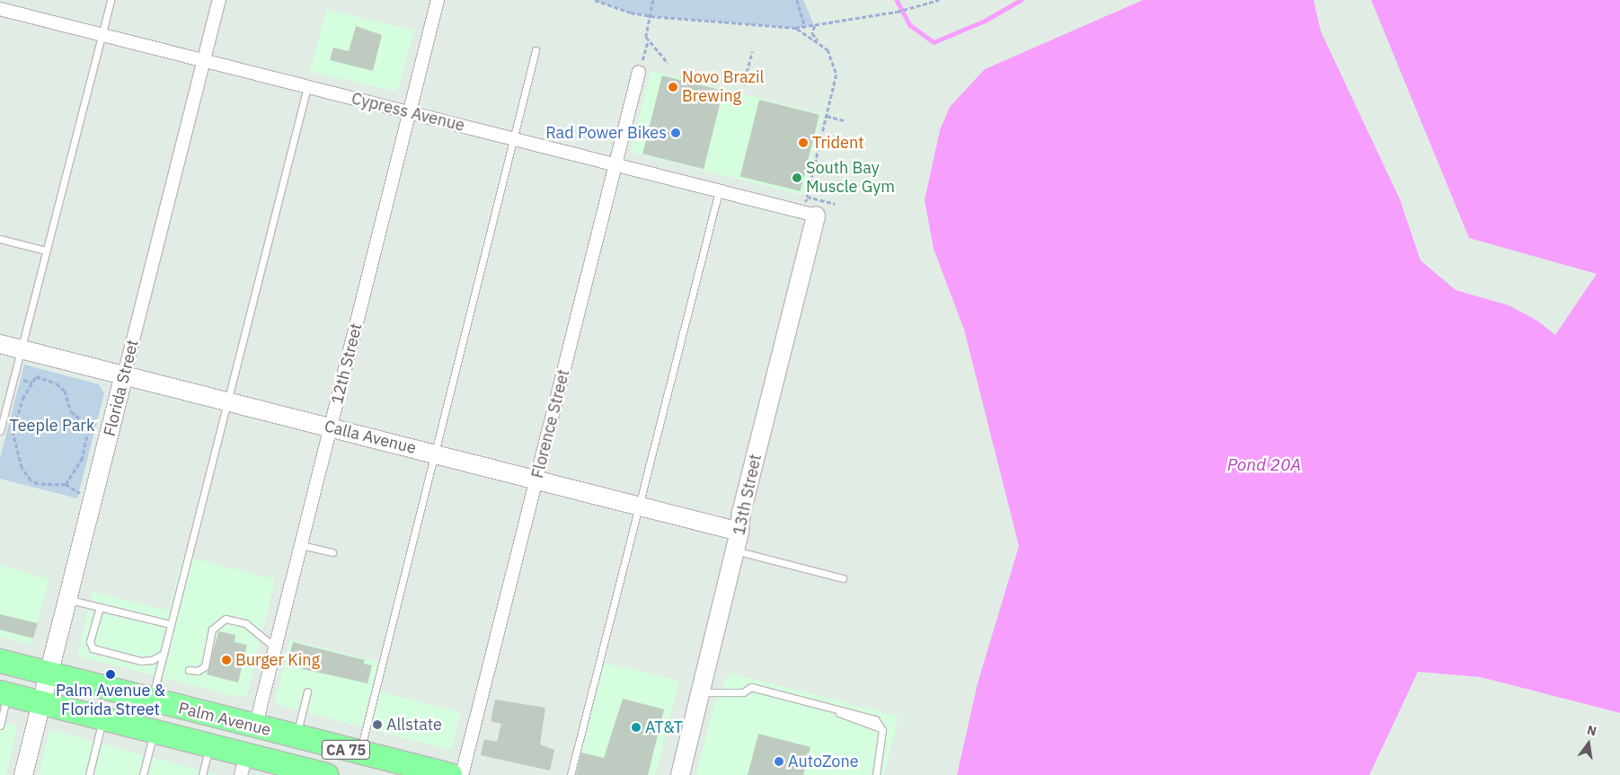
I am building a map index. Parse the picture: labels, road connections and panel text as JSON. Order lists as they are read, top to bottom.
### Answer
{
  "streets": {
    "highway": ["Palm Avenue", "CA 75"],
    "street": [
      "Cypress Avenue",
      "12th Street",
      "Florida Street",
      "Florence Street",
      "Calla Avenue",
      "13th Street"
    ]
  },
  "crossings": [
    ["Cypress Avenue", "12th Street"],
    ["Cypress Avenue", "Florida Street"],
    ["Cypress Avenue", "Florence Street"],
    ["Cypress Avenue", "13th Street"],
    ["12th Street", "Calla Avenue"],
    ["12th Street", "Palm Avenue"],
    ["Florida Street", "Calla Avenue"],
    ["Florida Street", "Palm Avenue"],
    ["Florence Street", "Calla Avenue"],
    ["Calla Avenue", "13th Street"]
  ],
  "water": ["Pond 20A"],
  "parks": ["Teeple Park"],
  "places": [
    "Novo Brazil Brewing",
    "Rad Power Bikes",
    "Trident",
    "South Bay Muscle Gym",
    "Burger King",
    "Palm Avenue & Florida Street",
    "Allstate",
    "AT&T",
    "AutoZone"
  ],
  "north": "top"
}
